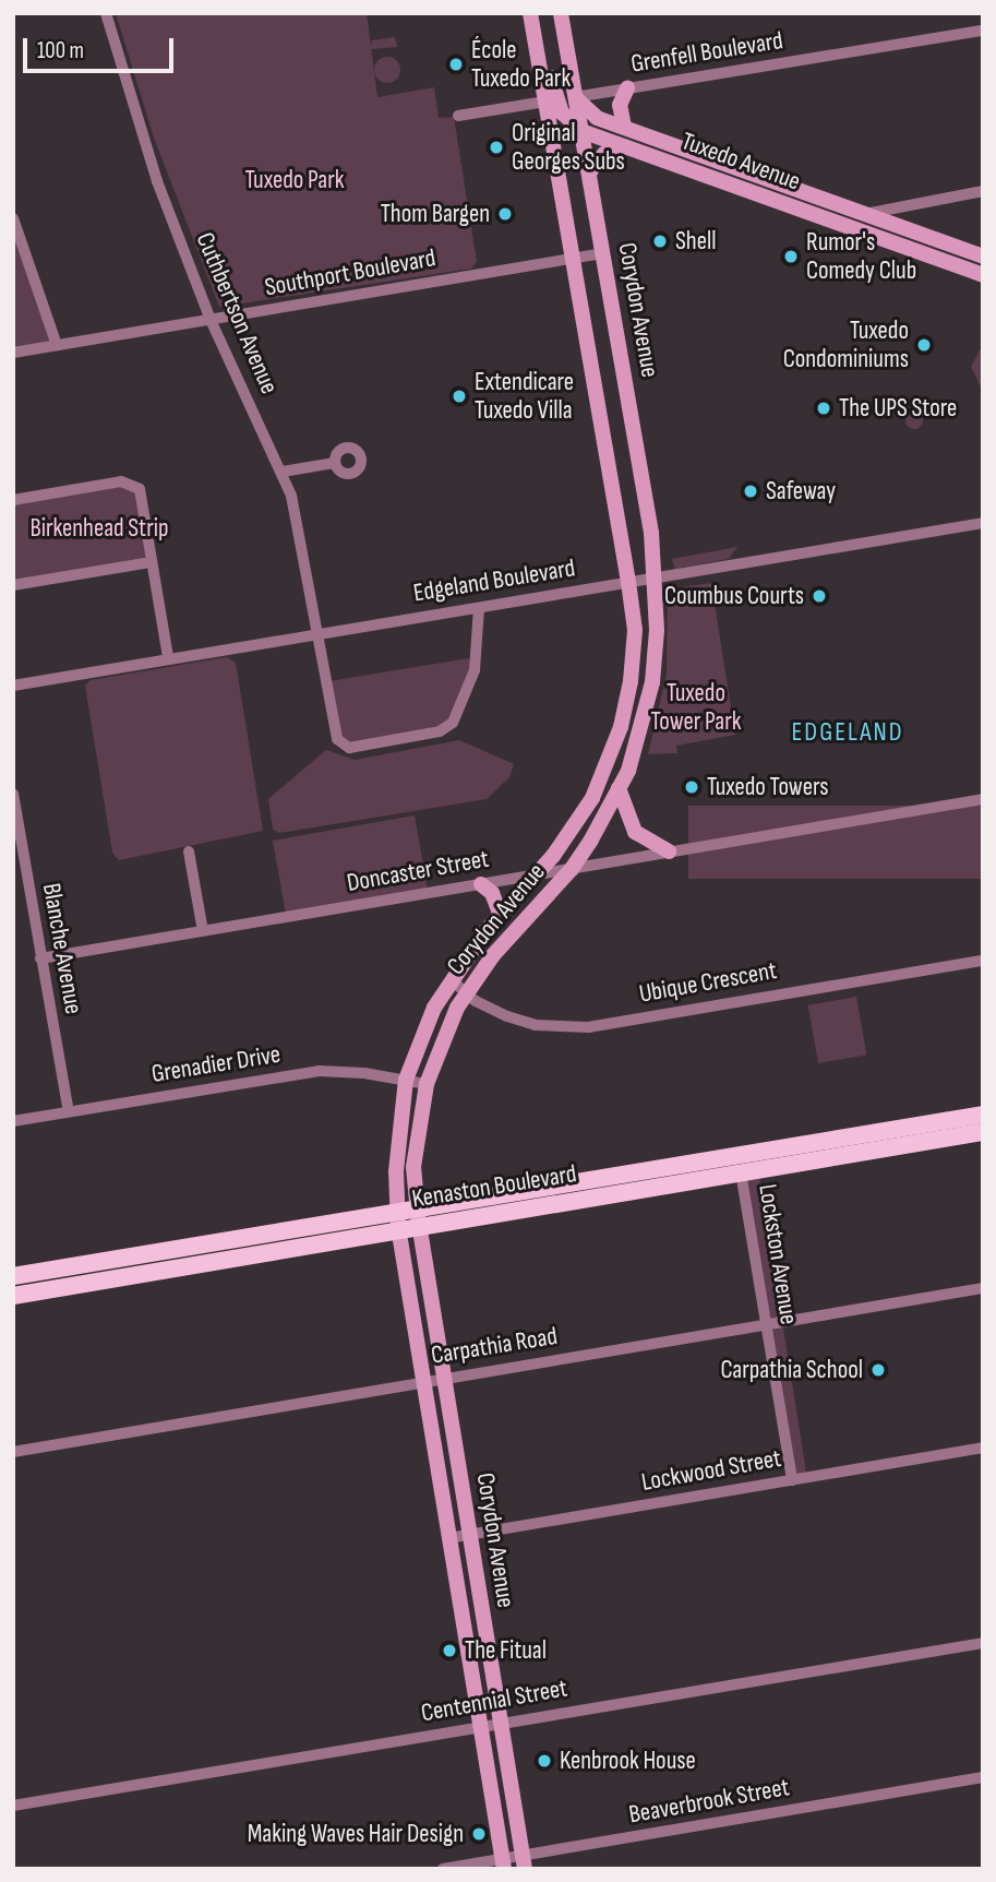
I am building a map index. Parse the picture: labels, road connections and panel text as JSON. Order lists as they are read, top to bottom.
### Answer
{
  "streets": {
    "main road": ["Tuxedo Avenue", "Corydon Avenue", "Kenaston Boulevard"],
    "street": [
      "Grenfell Boulevard",
      "Southport Boulevard",
      "Cuthbertson Avenue",
      "Edgeland Boulevard",
      "Doncaster Street",
      "Blanche Avenue",
      "Ubique Crescent",
      "Grenadier Drive",
      "Lockston Avenue",
      "Carpathia Road",
      "Lockwood Street",
      "Centennial Street",
      "Beaverbrook Street"
    ]
  },
  "crossings": [
    ["Grenfell Boulevard", "Tuxedo Avenue"],
    ["Grenfell Boulevard", "Corydon Avenue"],
    ["Tuxedo Avenue", "Corydon Avenue"],
    ["Southport Boulevard", "Corydon Avenue"],
    ["Southport Boulevard", "Cuthbertson Avenue"],
    ["Corydon Avenue", "Edgeland Boulevard"],
    ["Corydon Avenue", "Doncaster Street"],
    ["Corydon Avenue", "Ubique Crescent"],
    ["Corydon Avenue", "Grenadier Drive"],
    ["Corydon Avenue", "Kenaston Boulevard"],
    ["Corydon Avenue", "Carpathia Road"],
    ["Corydon Avenue", "Lockwood Street"],
    ["Corydon Avenue", "Centennial Street"],
    ["Corydon Avenue", "Beaverbrook Street"],
    ["Cuthbertson Avenue", "Edgeland Boulevard"],
    ["Doncaster Street", "Blanche Avenue"],
    ["Blanche Avenue", "Grenadier Drive"],
    ["Kenaston Boulevard", "Lockston Avenue"],
    ["Lockston Avenue", "Carpathia Road"],
    ["Lockston Avenue", "Lockwood Street"]
  ],
  "districts": ["EDGELAND"],
  "parks": ["Tuxedo Park", "Birkenhead Strip", "Tuxedo Tower Park"],
  "places": [
    "École Tuxedo Park",
    "Original Georges Subs",
    "Thom Bargen",
    "Shell",
    "Rumor's Comedy Club",
    "Tuxedo Condominiums",
    "Extendicare Tuxedo Villa",
    "The UPS Store",
    "Safeway",
    "Coumbus Courts",
    "Tuxedo Towers",
    "Carpathia School",
    "The Fitual",
    "Kenbrook House",
    "Making Waves Hair Design"
  ],
  "scale_bar": "100 m"
}
